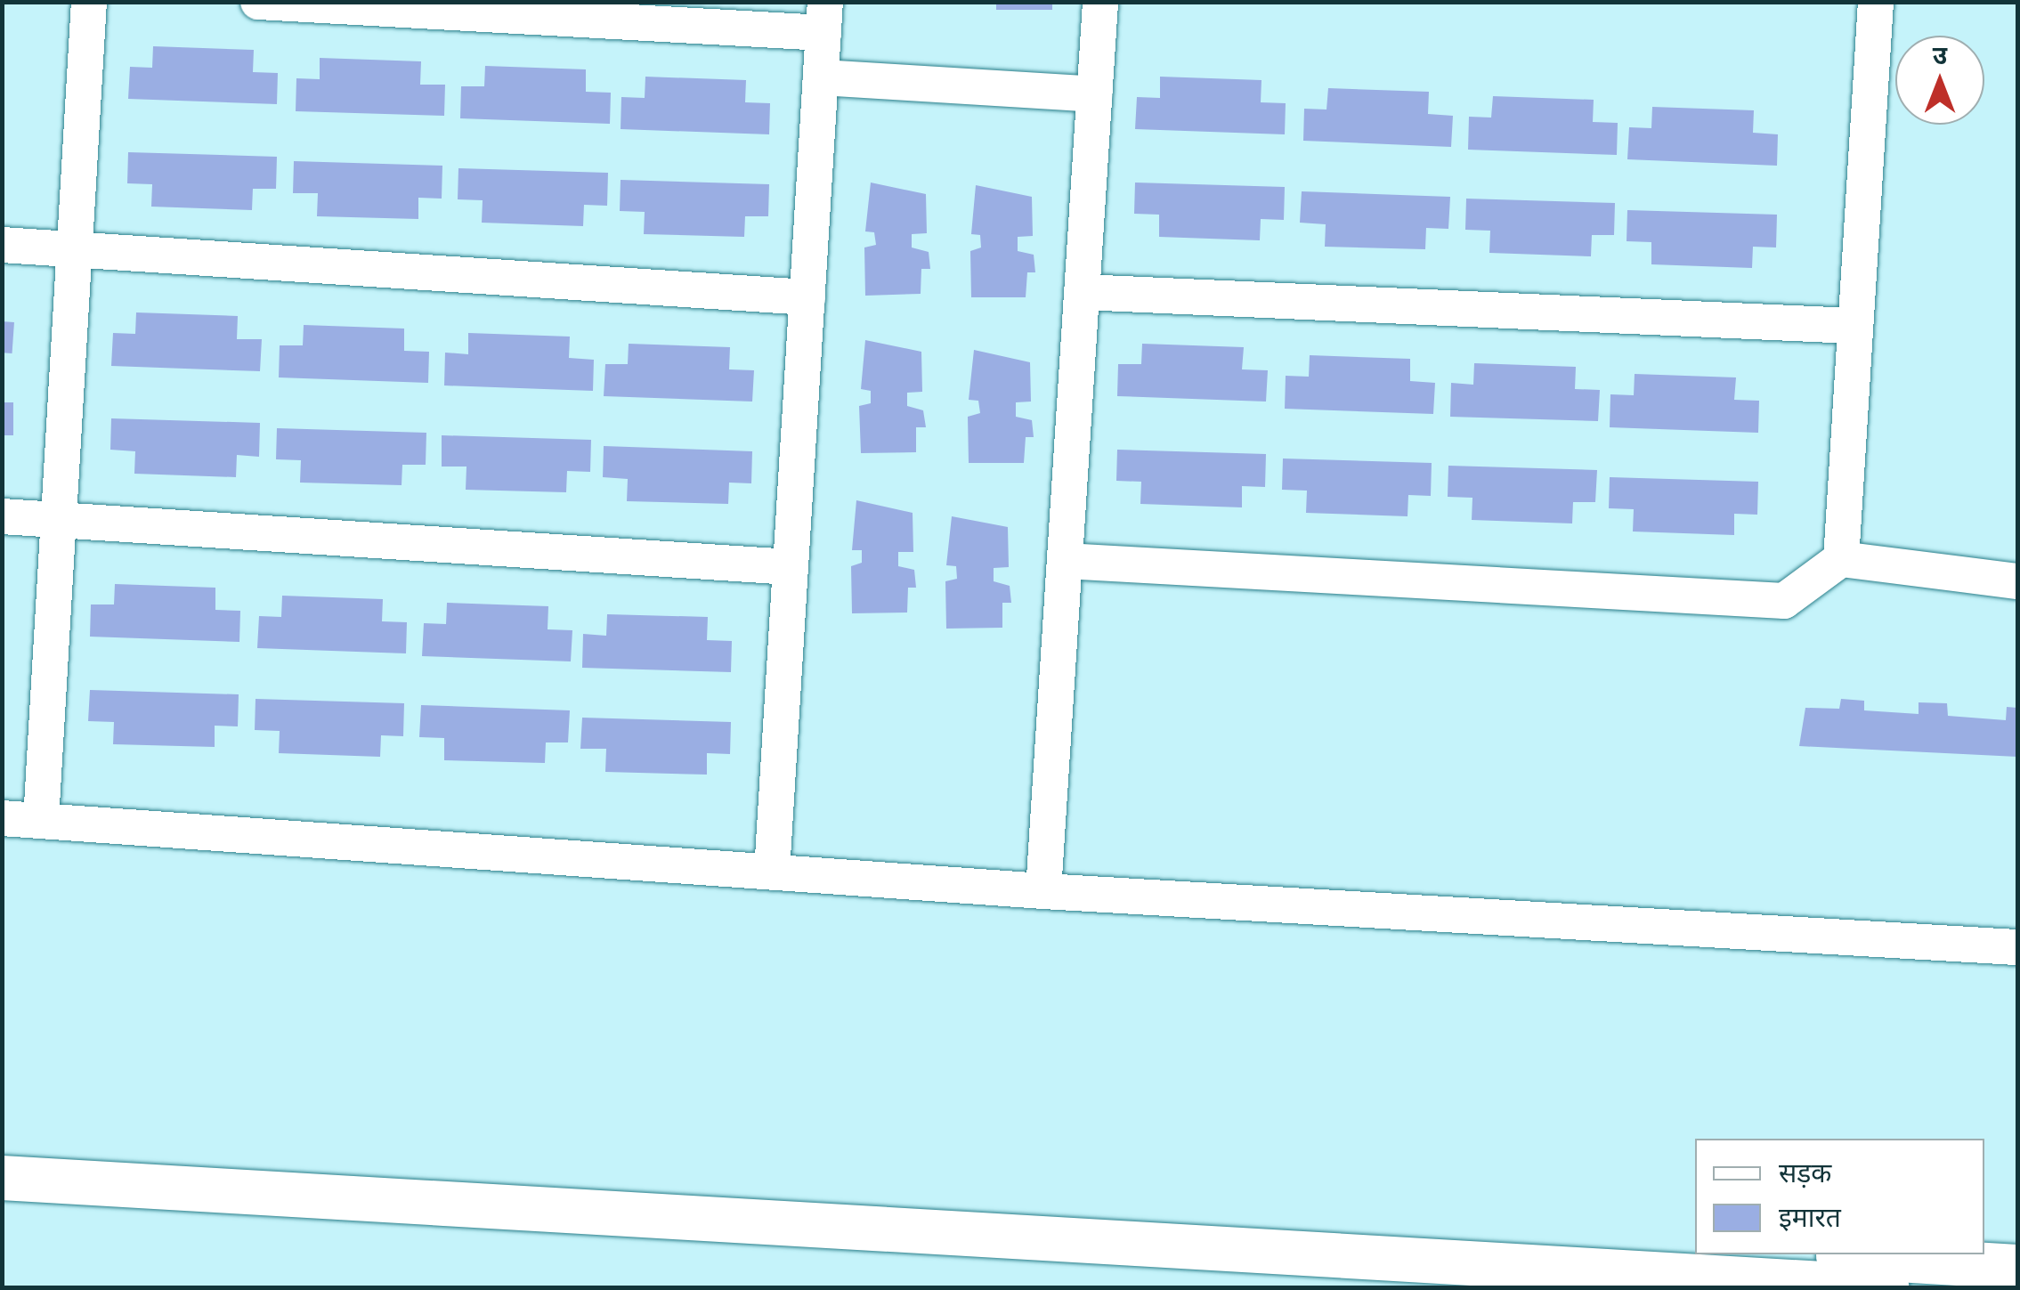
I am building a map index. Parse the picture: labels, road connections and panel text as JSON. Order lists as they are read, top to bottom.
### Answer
{
  "legend": ["सड़क", "इमारत"],
  "north": "top"
}
